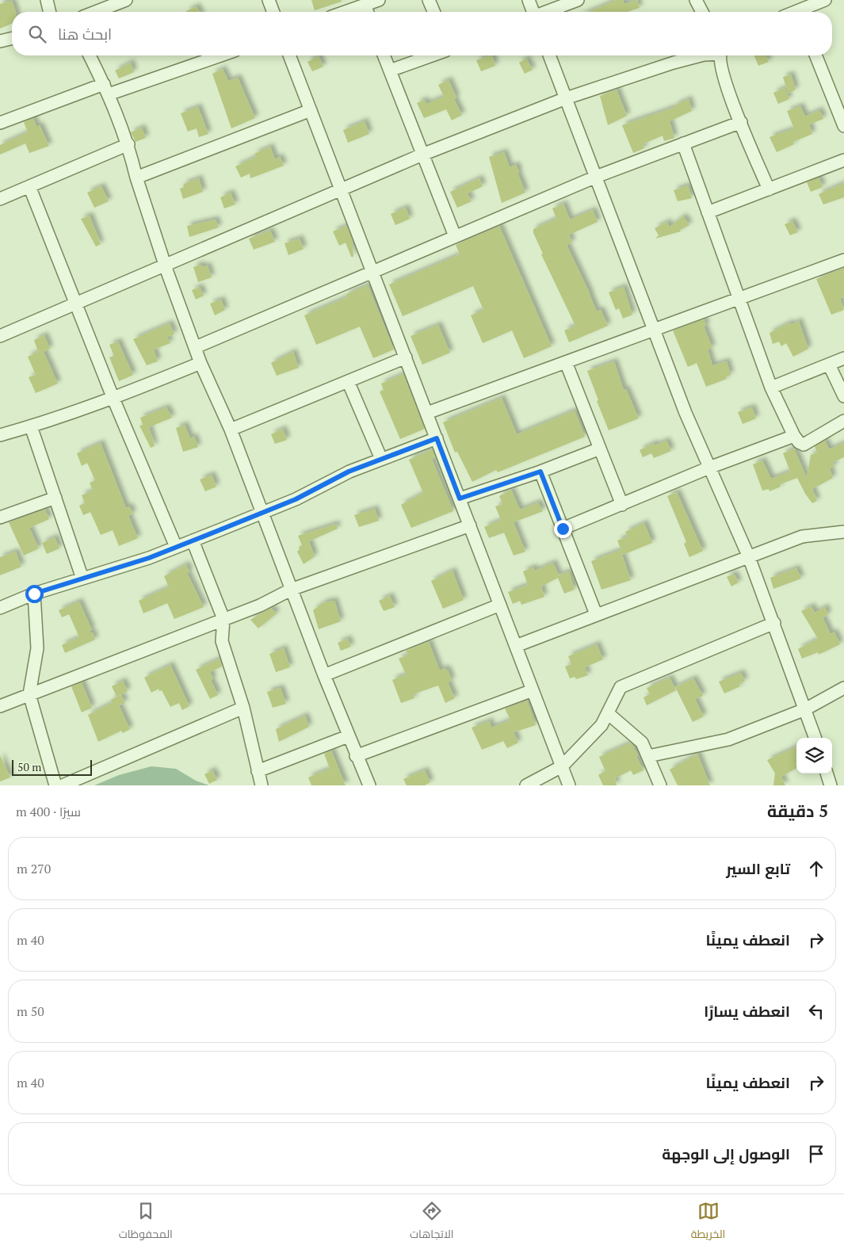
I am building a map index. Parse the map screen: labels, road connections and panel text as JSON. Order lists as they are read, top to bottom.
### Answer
{
  "scale_bar": "50 m",
  "page": {
    "search": "ابحث هنا",
    "scale": "50 m",
    "heading": ["5 دقيقة", "سيرًا · 400 m"],
    "list": [
      ["تابع السير", "270 m"],
      ["انعطف يمينًا", "40 m"],
      ["انعطف يسارًا", "50 m"],
      ["انعطف يمينًا", "40 m"],
      "الوصول إلى الوجهة"
    ],
    "nav": ["الخريطة", "الاتجاهات", "المحفوظات"]
  }
}
